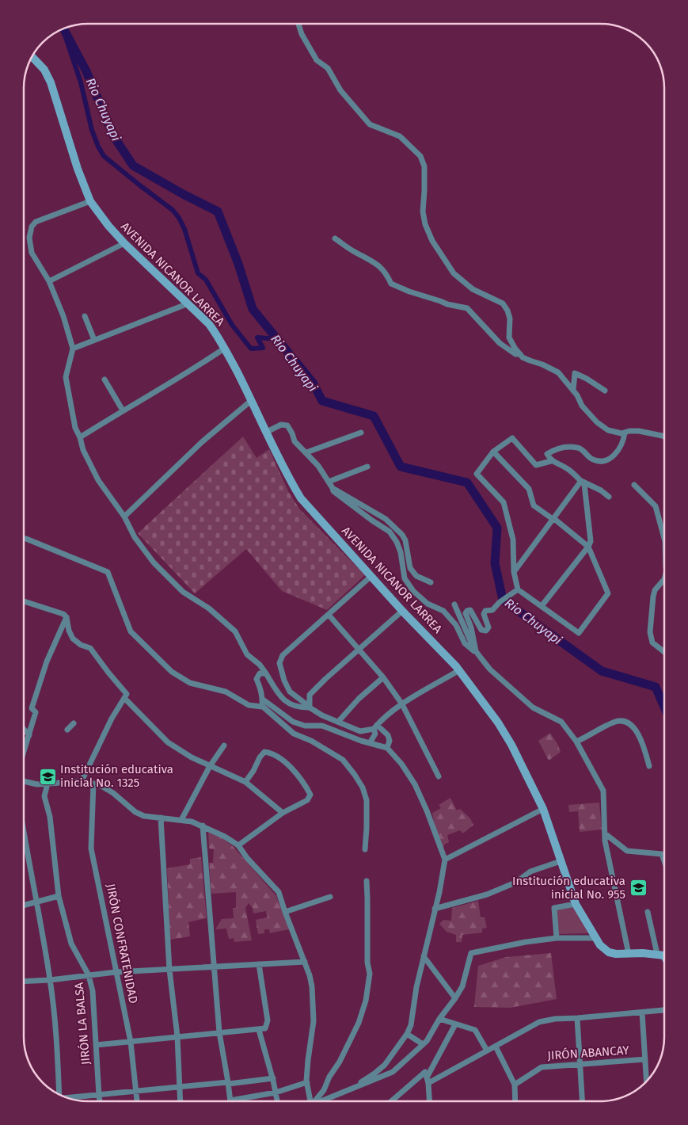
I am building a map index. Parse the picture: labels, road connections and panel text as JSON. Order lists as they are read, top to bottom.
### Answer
{
  "streets": {
    "main road": ["AVENIDA NICANOR LARREA"],
    "street": ["JIRÓN CONFRATENIDAD", "JIRÓN LA BALSA", "JIRÓN ABANCAY"]
  },
  "water": ["Rio Chuyapi"],
  "places": {
    "school or university": ["Institución educativa inicial No. 1325", "Institución educativa inicial No. 955"]
  }
}
